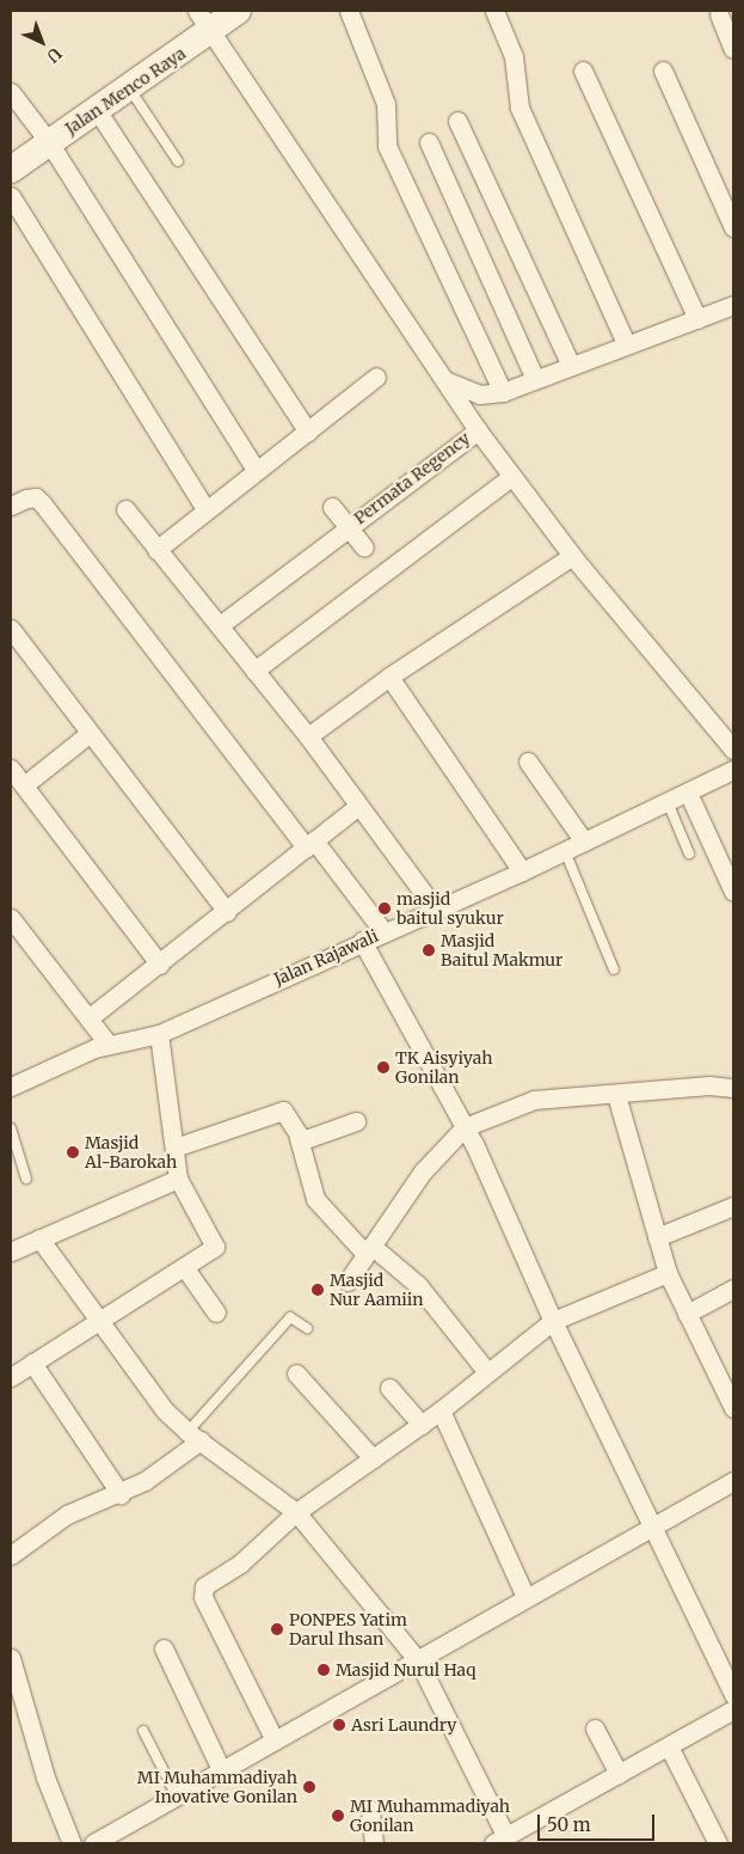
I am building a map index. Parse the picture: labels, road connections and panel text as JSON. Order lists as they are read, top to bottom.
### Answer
{
  "streets": {
    "street": ["Jalan Menco Raya", "Permata Regency", "Jalan Rajawali"]
  },
  "places": [
    "masjid baitul syukur",
    "Masjid Baitul Makmur",
    "TK Aisyiyah Gonilan",
    "Masjid Al-Barokah",
    "Masjid Nur Aamiin",
    "PONPES Yatim Darul Ihsan",
    "Masjid Nurul Haq",
    "Asri Laundry",
    "MI Muhammadiyah Inovative Gonilan",
    "MI Muhammadiyah Gonilan"
  ],
  "scale_bar": "50 m",
  "north": "bottom right"
}
